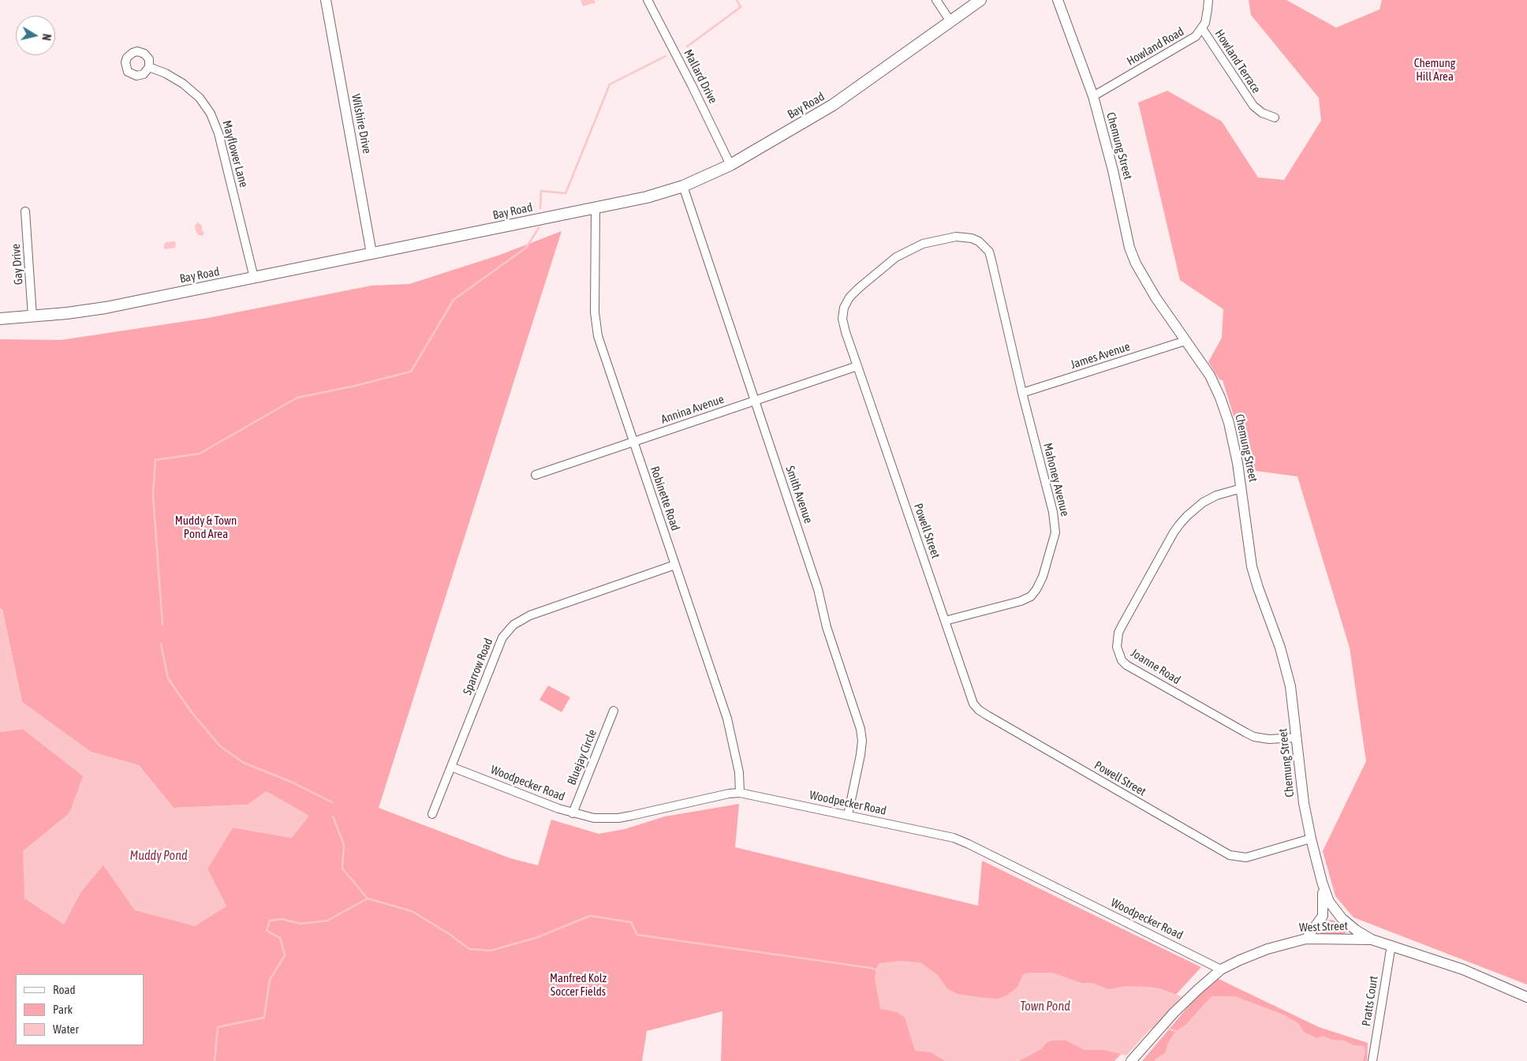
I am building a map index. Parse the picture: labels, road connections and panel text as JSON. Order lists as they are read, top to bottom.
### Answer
{
  "streets": {
    "main road": ["Bay Road"],
    "street": [
      "Howland Road",
      "Howland Terrace",
      "Mallard Drive",
      "Wilshire Drive",
      "Chemung Street",
      "Mayflower Lane",
      "Gay Drive",
      "James Avenue",
      "Annina Avenue",
      "Mahoney Avenue",
      "Smith Avenue",
      "Robinette Road",
      "Powell Street",
      "Sparrow Road",
      "Joanne Road",
      "Bluejay Circle",
      "Woodpecker Road",
      "West Street",
      "Pratts Court"
    ]
  },
  "crossings": [
    ["Howland Road", "Howland Terrace"],
    ["Howland Road", "Chemung Street"],
    ["Mallard Drive", "Bay Road"],
    ["Bay Road", "Wilshire Drive"],
    ["Bay Road", "Mayflower Lane"],
    ["Bay Road", "Gay Drive"],
    ["Bay Road", "Smith Avenue"],
    ["Bay Road", "Robinette Road"],
    ["Chemung Street", "James Avenue"],
    ["Chemung Street", "Powell Street"],
    ["Chemung Street", "Joanne Road"],
    ["Chemung Street", "West Street"],
    ["James Avenue", "Mahoney Avenue"],
    ["James Avenue", "Powell Street"],
    ["Annina Avenue", "Smith Avenue"],
    ["Annina Avenue", "Robinette Road"],
    ["Annina Avenue", "Powell Street"],
    ["Mahoney Avenue", "Powell Street"],
    ["Smith Avenue", "Woodpecker Road"],
    ["Robinette Road", "Sparrow Road"],
    ["Robinette Road", "Woodpecker Road"],
    ["Sparrow Road", "Woodpecker Road"],
    ["Bluejay Circle", "Woodpecker Road"],
    ["Woodpecker Road", "West Street"],
    ["West Street", "Pratts Court"]
  ],
  "water": ["Muddy Pond", "Town Pond"],
  "parks": ["Chemung Hill Area", "Muddy & Town Pond Area", "Manfred Kolz Soccer Fields"],
  "legend": ["Road", "Park", "Water"],
  "north": "right"
}
